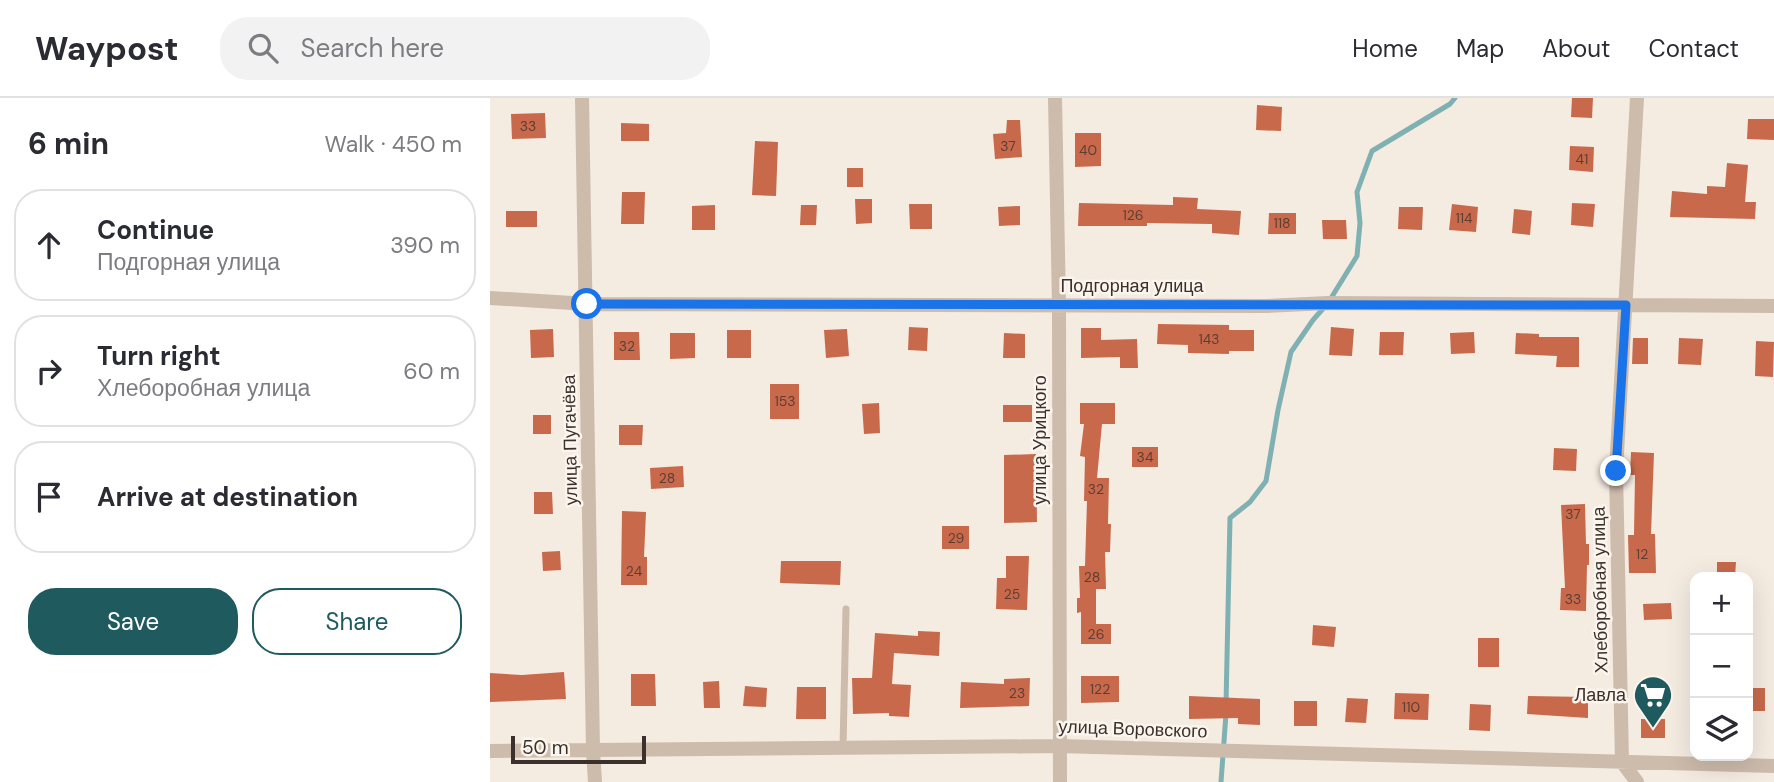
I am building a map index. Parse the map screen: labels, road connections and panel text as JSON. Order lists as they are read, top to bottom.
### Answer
{
  "streets": {
    "street": [
      "Подгорная улица",
      "улица Пугачёва",
      "улица Урицкого",
      "Хлеборобная улица",
      "улица Воровского"
    ]
  },
  "crossings": [
    ["Подгорная улица", "улица Пугачёва"],
    ["Подгорная улица", "улица Урицкого"],
    ["Подгорная улица", "Хлеборобная улица"],
    ["улица Пугачёва", "улица Воровского"],
    ["улица Урицкого", "улица Воровского"],
    ["Хлеборобная улица", "улица Воровского"]
  ],
  "places": {
    "supermarket": ["Лавла"]
  },
  "house_numbers": [
    "33",
    "37",
    "40",
    "41",
    "126",
    "114",
    "118",
    "143",
    "32",
    "153",
    "34",
    "28",
    "32",
    "37",
    "29",
    "12",
    "24",
    "28",
    "25",
    "33",
    "26",
    "122",
    "23",
    "110"
  ],
  "scale_bar": "50 m",
  "page": {
    "header": "Waypost",
    "search": "Search here",
    "nav": [
      "Home",
      "Map",
      "About",
      "Contact"
    ],
    "heading": ["6 min", "Walk · 450 m"],
    "list": [
      ["Continue", "Подгорная улица", "390 m"],
      ["Turn right", "Хлеборобная улица", "60 m"],
      "Arrive at destination"
    ],
    "buttons": ["Save", "Share"],
    "map_buttons": ["+", "−"],
    "scale": "50 m"
  }
}
